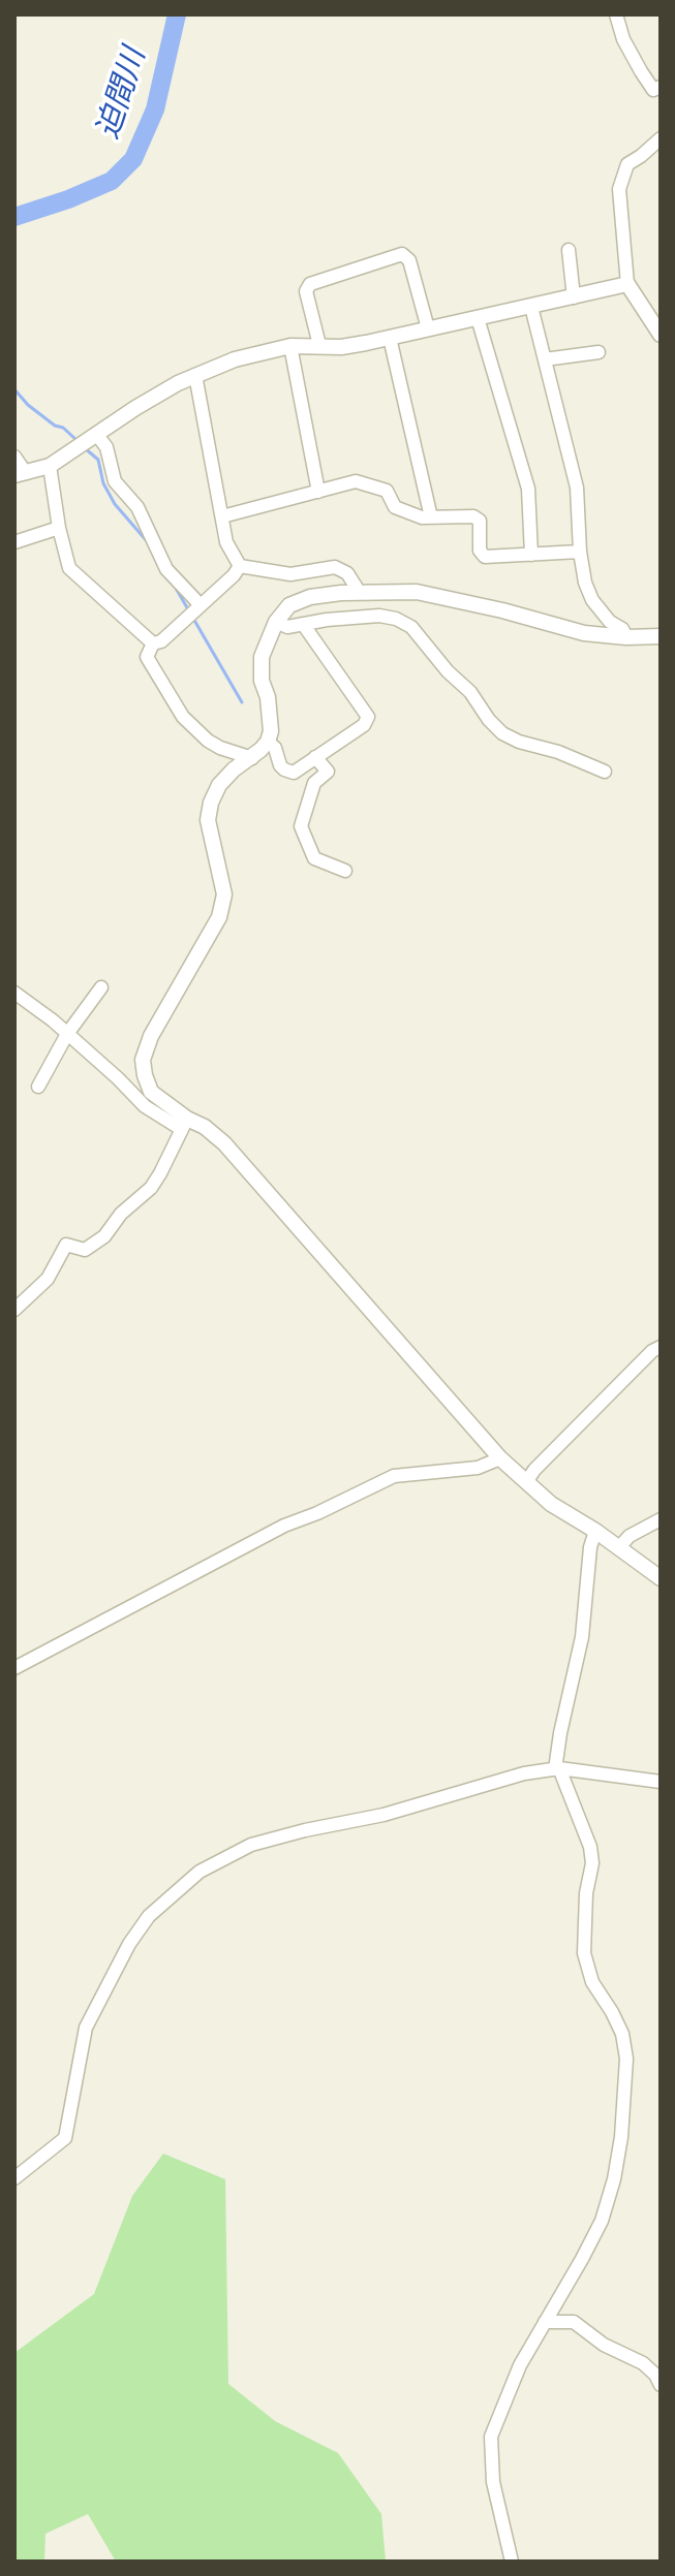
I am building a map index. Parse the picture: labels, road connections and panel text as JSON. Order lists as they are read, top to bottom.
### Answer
{
  "water": ["迫間川"]
}
